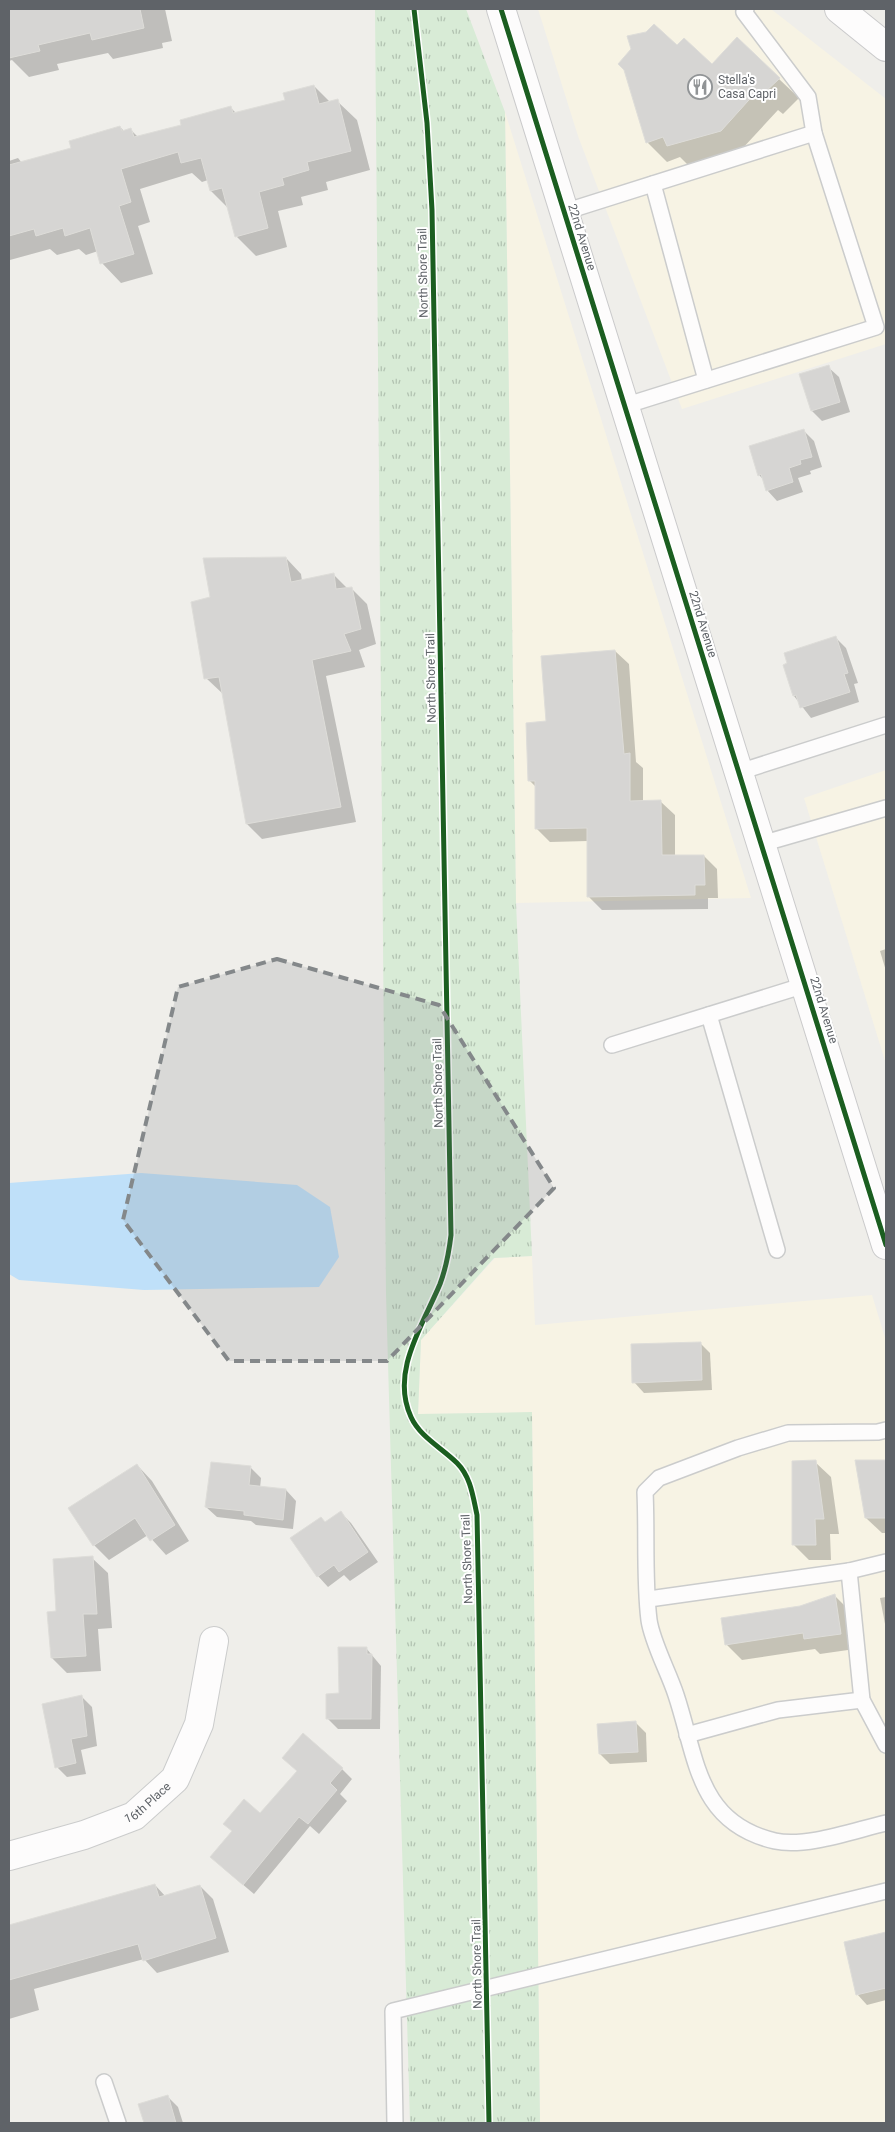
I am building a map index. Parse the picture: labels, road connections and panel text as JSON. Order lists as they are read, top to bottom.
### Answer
{
  "streets": {
    "street": ["22nd Avenue", "16th Place"],
    "cycle path": ["North Shore Trail"]
  },
  "places": {
    "restaurant": ["Stella's Casa Capri"]
  }
}
